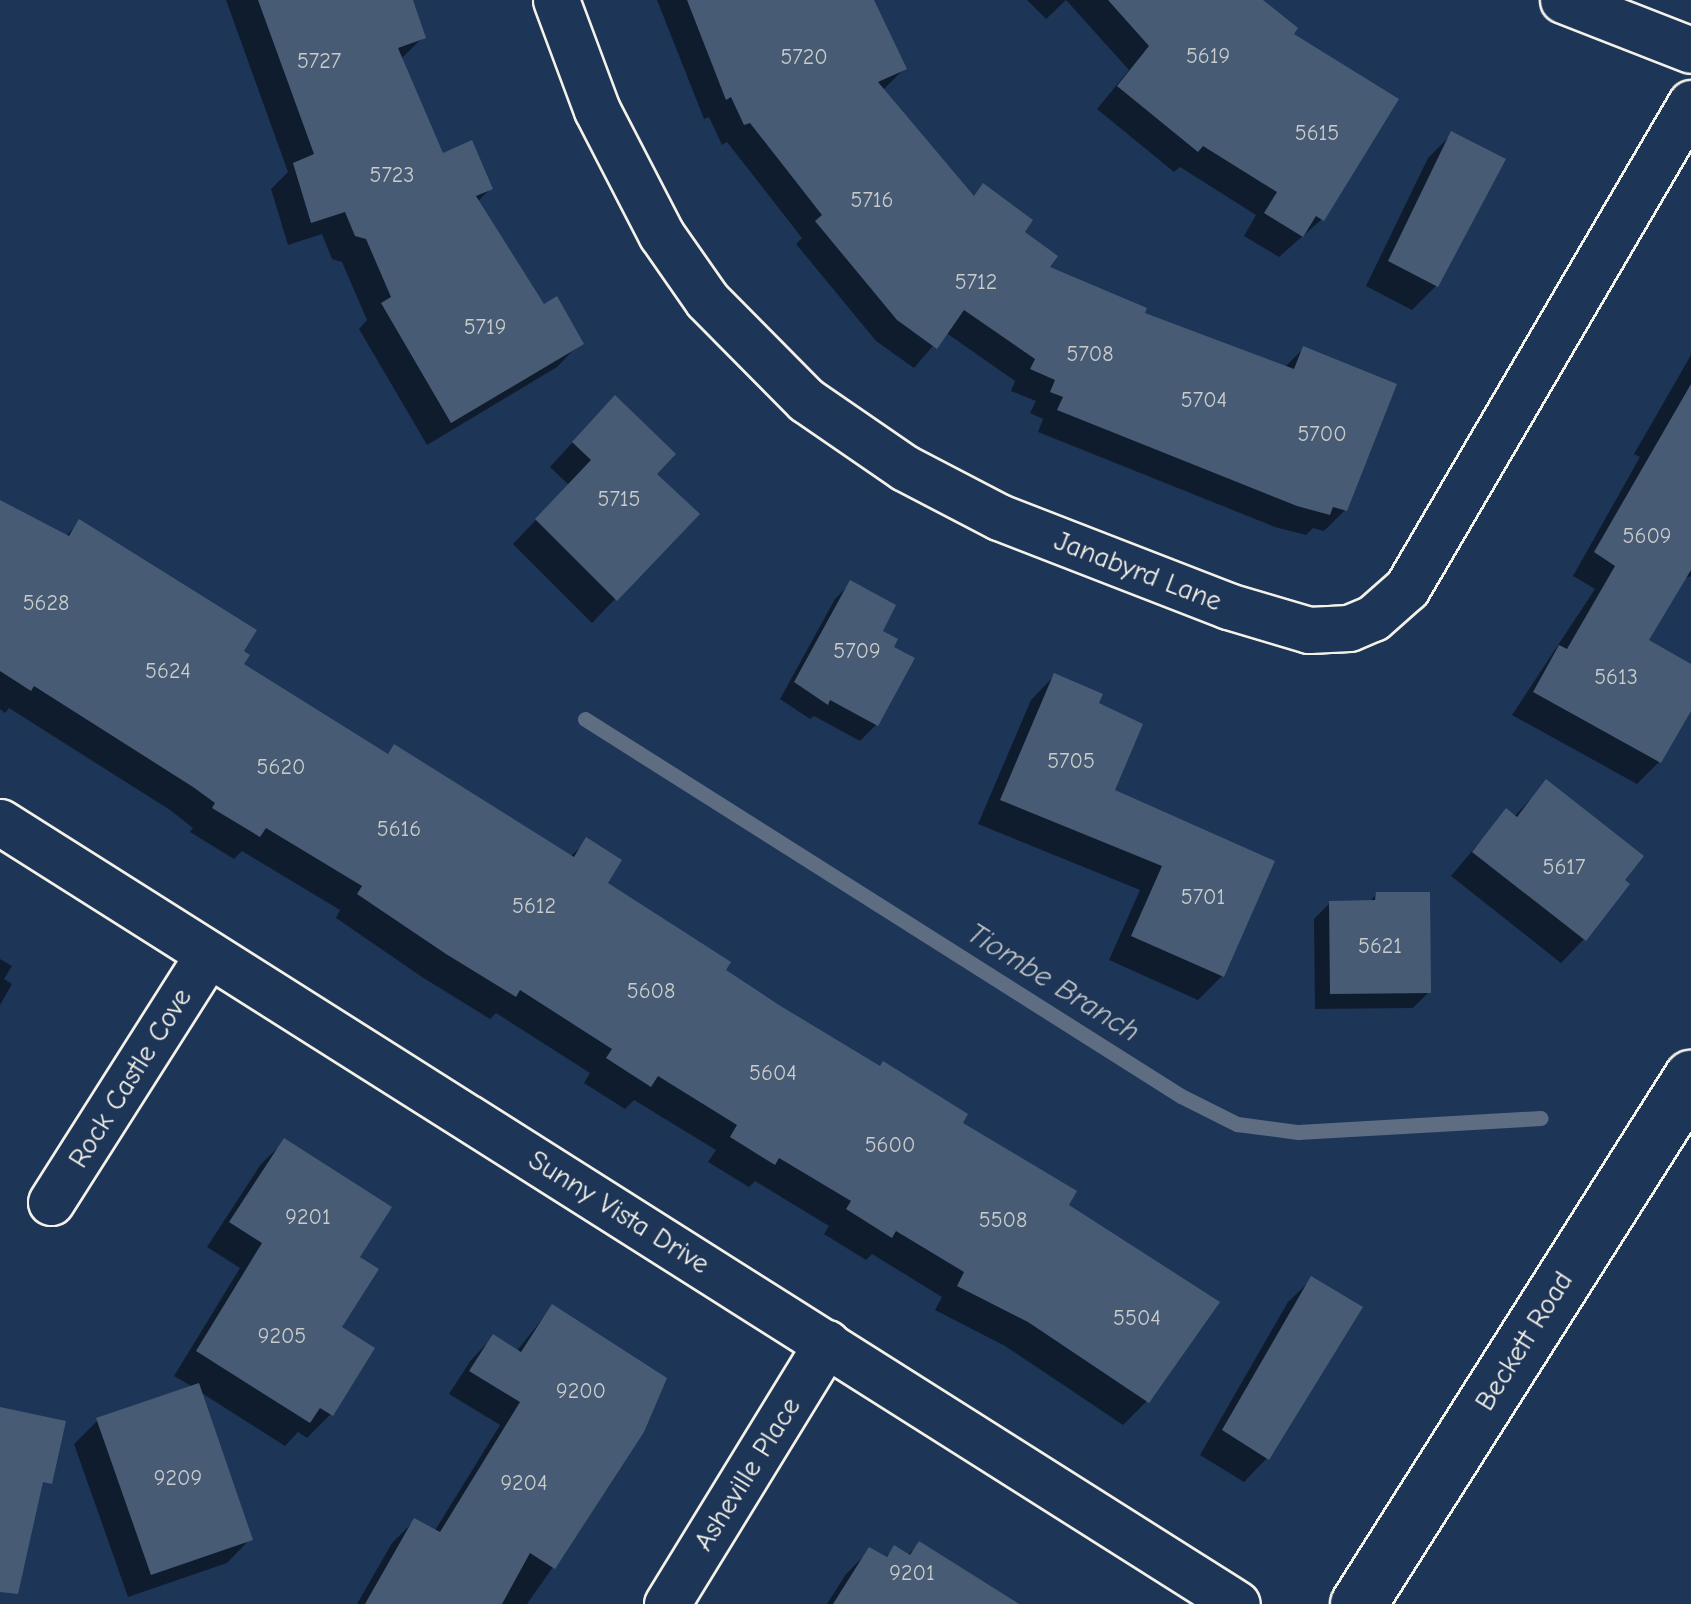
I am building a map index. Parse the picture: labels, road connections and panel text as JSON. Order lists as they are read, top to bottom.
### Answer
{
  "streets": {
    "street": [
      "Janabyrd Lane",
      "Rock Castle Cove",
      "Sunny Vista Drive",
      "Beckett Road",
      "Asheville Place"
    ]
  },
  "crossings": [
    ["Rock Castle Cove", "Sunny Vista Drive"],
    ["Sunny Vista Drive", "Asheville Place"]
  ],
  "water": ["Tiombe Branch"],
  "house_numbers": [
    "5619",
    "5720",
    "5727",
    "5615",
    "5723",
    "5716",
    "5712",
    "5719",
    "5708",
    "5704",
    "5700",
    "5715",
    "5609",
    "5628",
    "5709",
    "5624",
    "5613",
    "5705",
    "5620",
    "5616",
    "5617",
    "5701",
    "5612",
    "5621",
    "5608",
    "5604",
    "5600",
    "9201",
    "5508",
    "5504",
    "9205",
    "9200",
    "9209",
    "9204",
    "9201"
  ]
}
